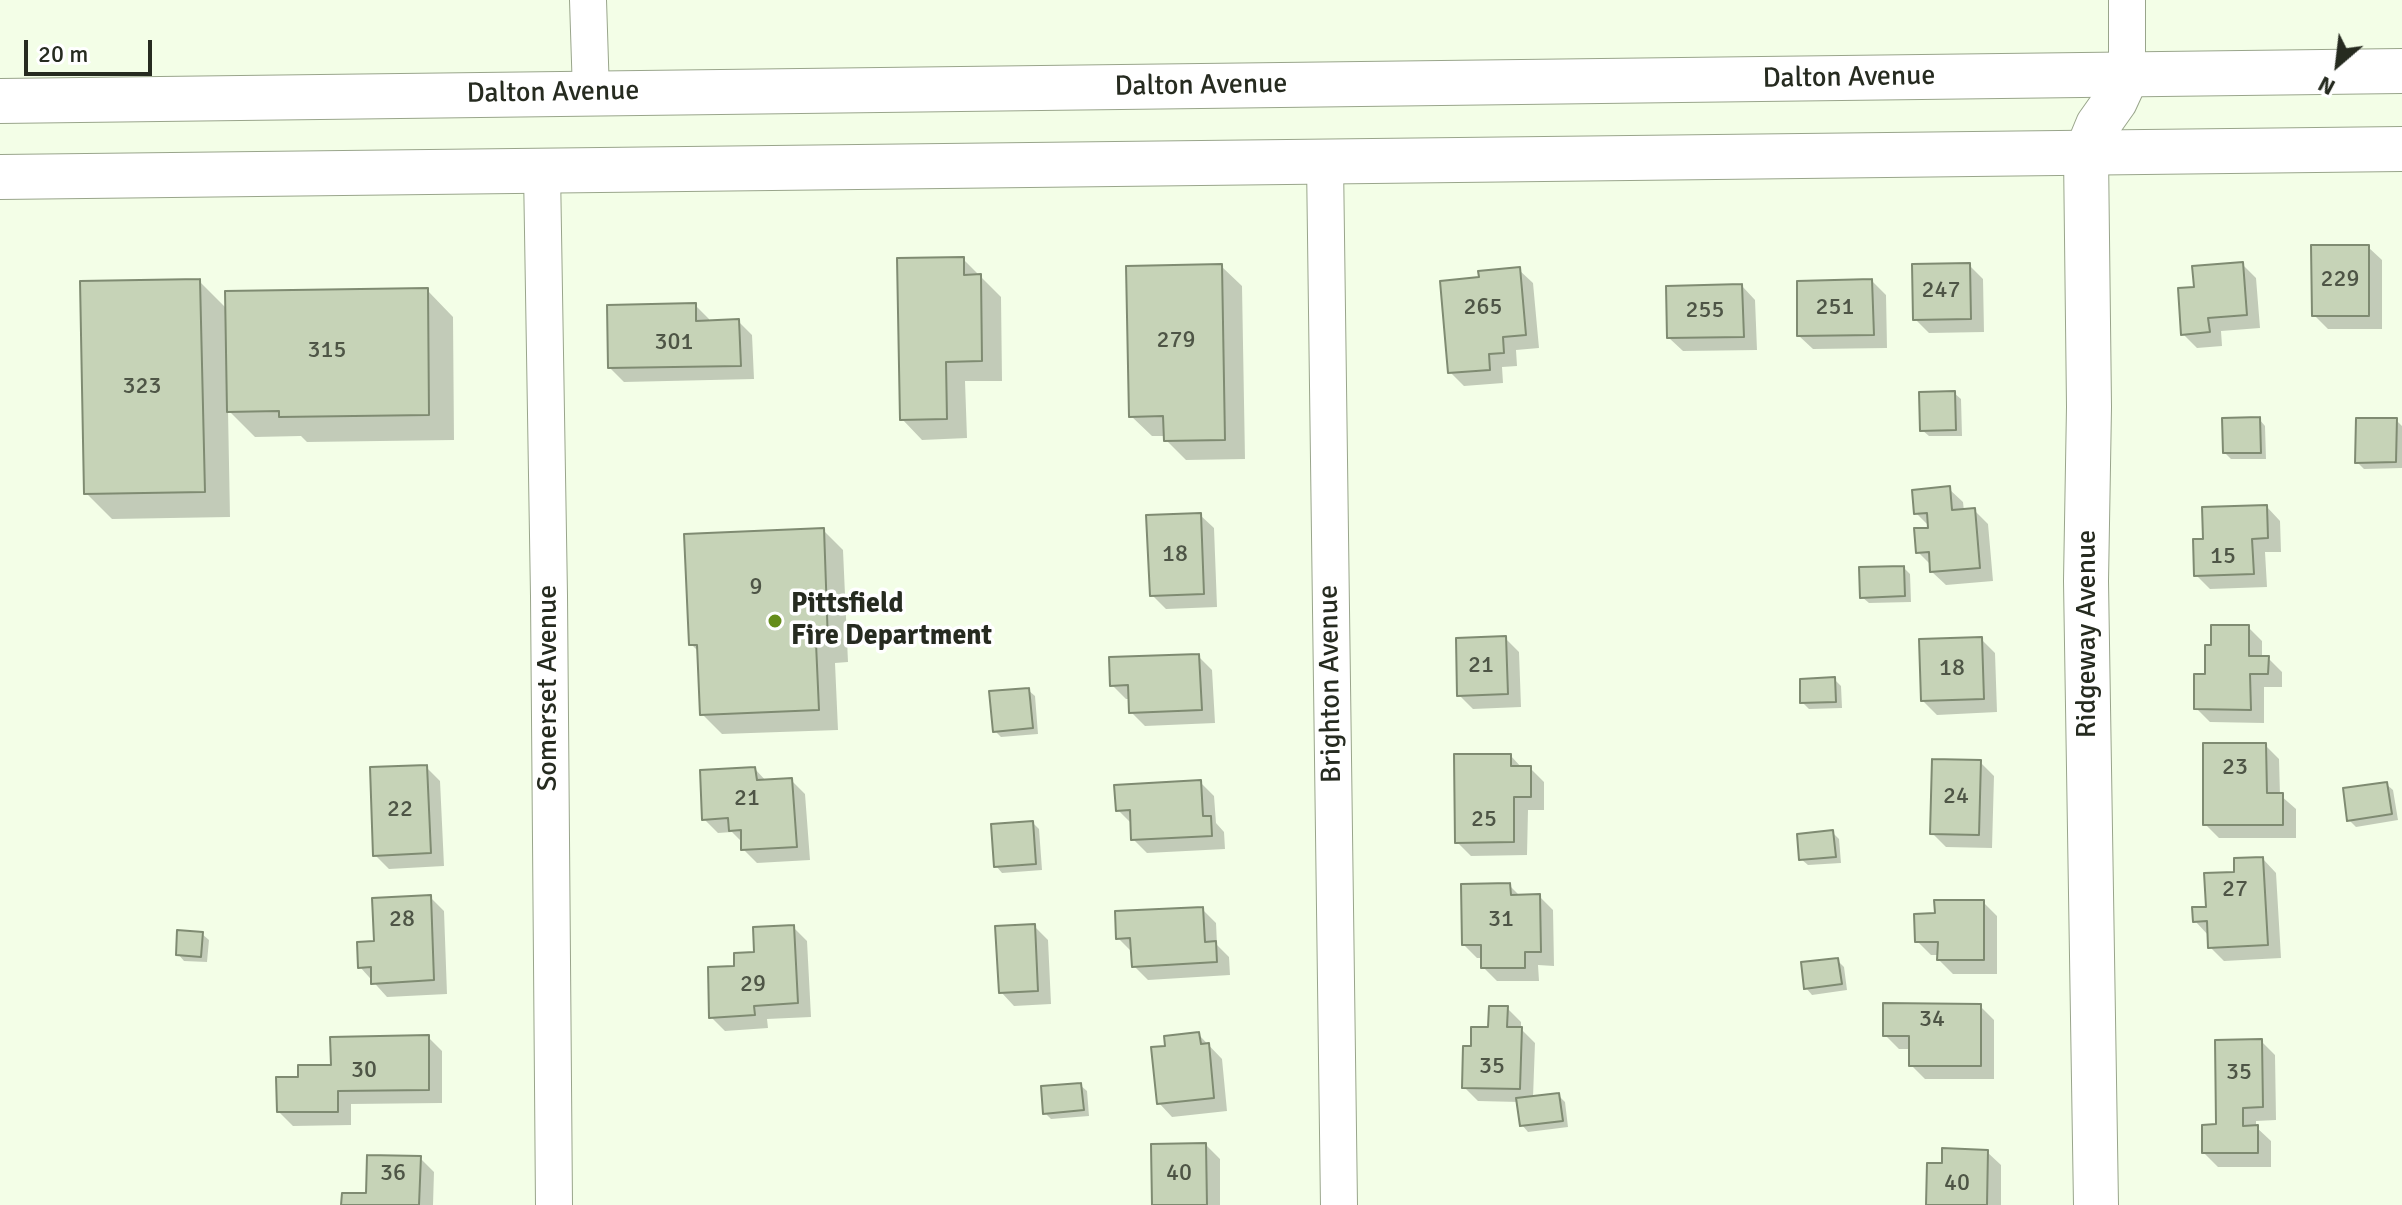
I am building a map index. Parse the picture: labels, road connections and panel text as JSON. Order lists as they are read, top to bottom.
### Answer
{
  "streets": {
    "main road": ["Dalton Avenue", "Ridgeway Avenue"],
    "street": ["Brighton Avenue", "Somerset Avenue"]
  },
  "crossings": [
    ["Dalton Avenue", "Ridgeway Avenue"]
  ],
  "places": ["Pittsfield Fire Department"],
  "house_numbers": [
    "229",
    "247",
    "265",
    "251",
    "255",
    "279",
    "301",
    "315",
    "323",
    "18",
    "15",
    "9",
    "21",
    "18",
    "23",
    "24",
    "21",
    "22",
    "25",
    "27",
    "28",
    "31",
    "29",
    "34",
    "35",
    "30",
    "35",
    "36",
    "40",
    "40"
  ],
  "scale_bar": "20 m",
  "north": "bottom left"
}
